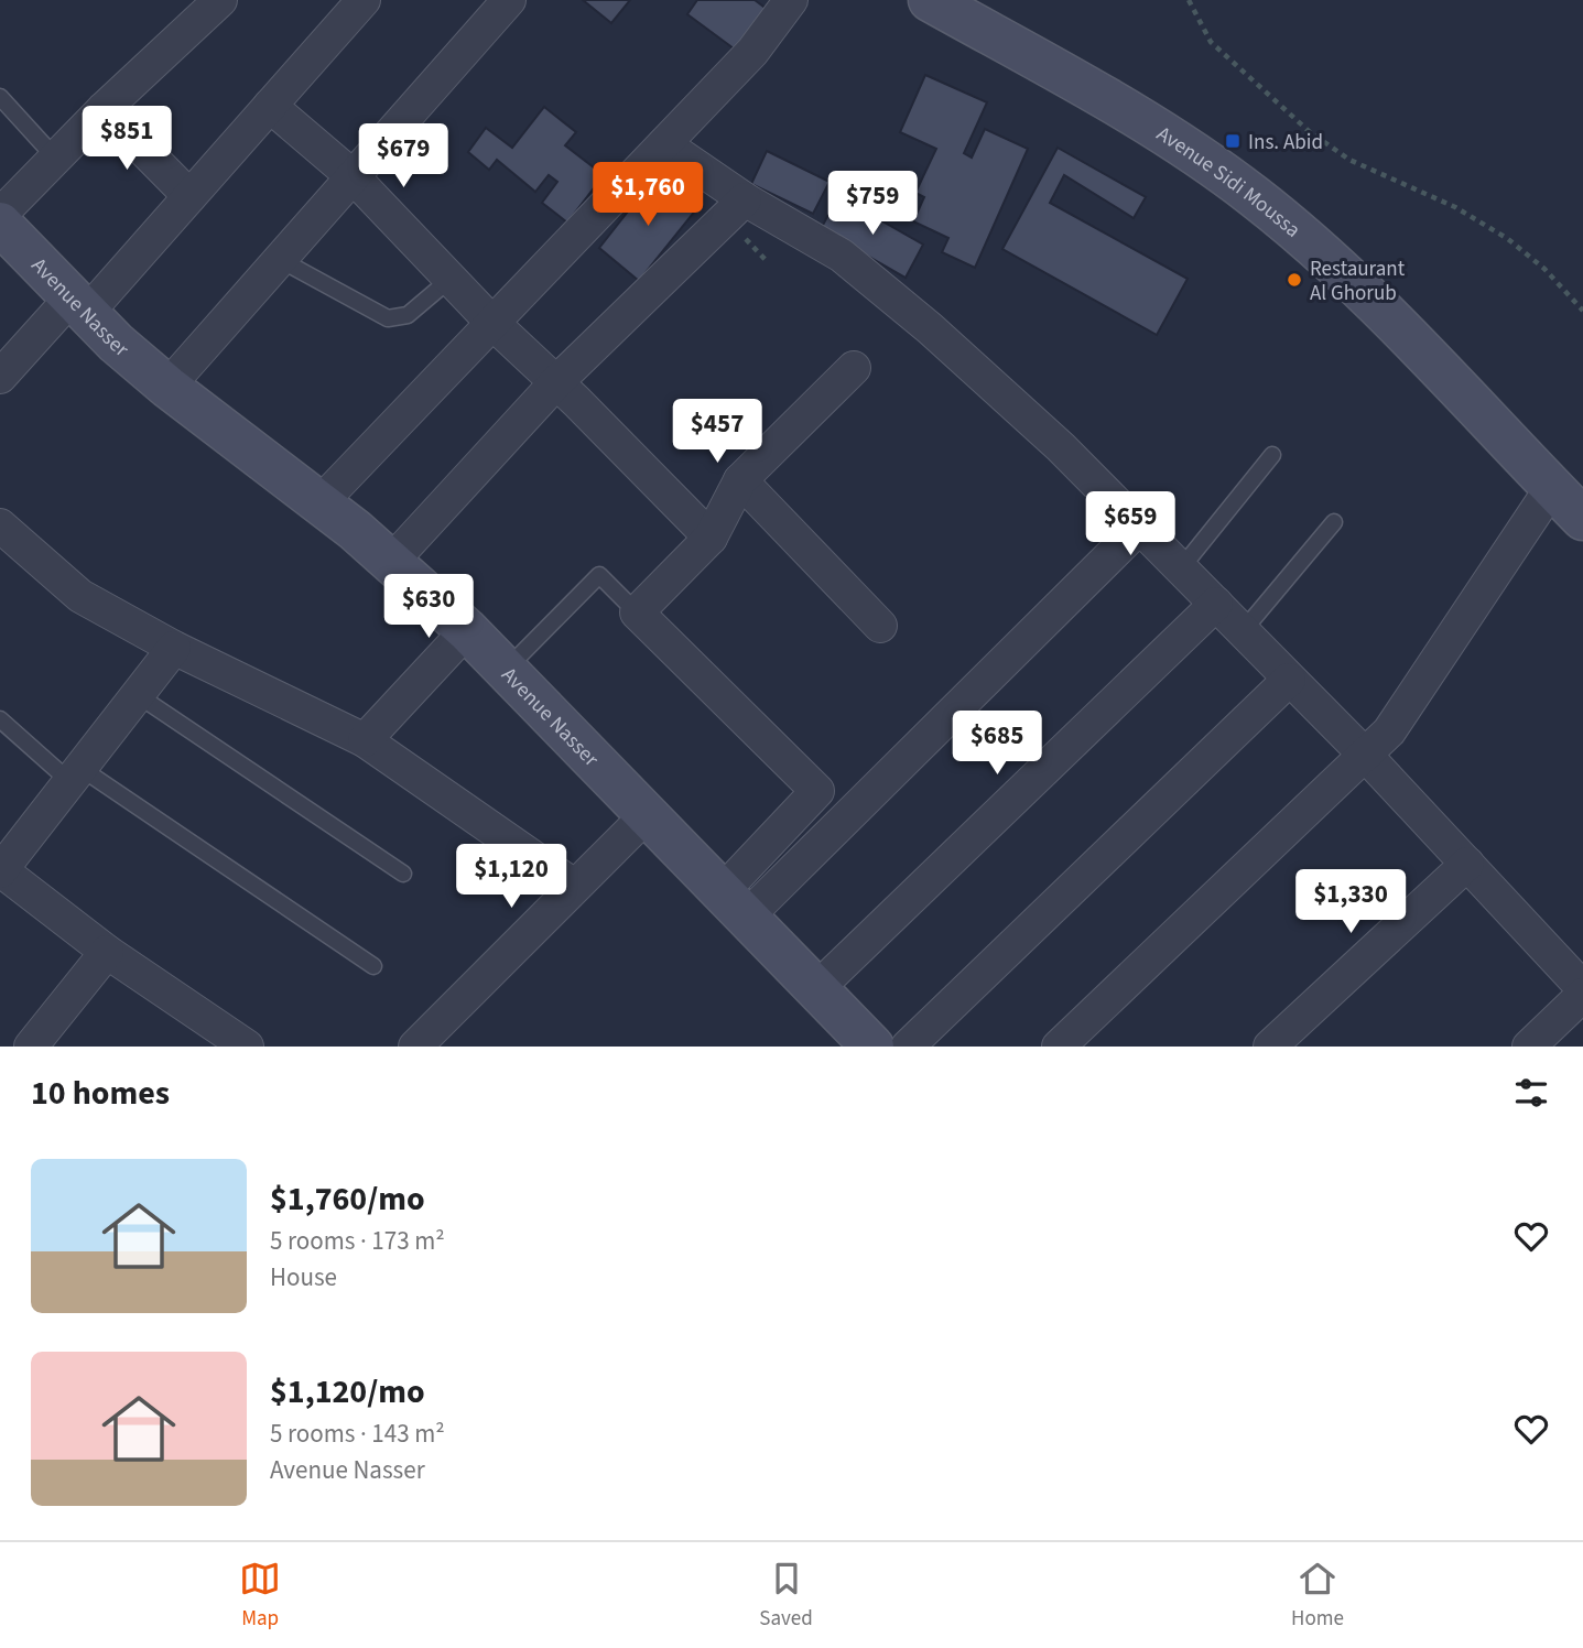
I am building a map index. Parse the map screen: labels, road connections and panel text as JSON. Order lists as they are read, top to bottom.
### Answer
{
  "streets": {
    "street": ["Avenue Sidi Moussa", "Avenue Nasser"]
  },
  "places": {
    "transit": ["Ins. Abid"],
    "other": ["Restaurant Al Ghorub"]
  },
  "page": {
    "price": [
      "$851",
      "$679",
      "$1,760",
      "$759",
      "$457",
      "$659",
      "$630",
      "$685",
      "$1,120",
      "$1,330"
    ],
    "heading": "10 homes",
    "list": [
      {
        "name": "$1,760/mo",
        "note": "5 rooms · 173 m² · House"
      },
      {
        "name": "$1,120/mo",
        "note": "5 rooms · 143 m² · Avenue Nasser"
      }
    ],
    "tabs": ["Map", "Saved", "Home"]
  }
}
